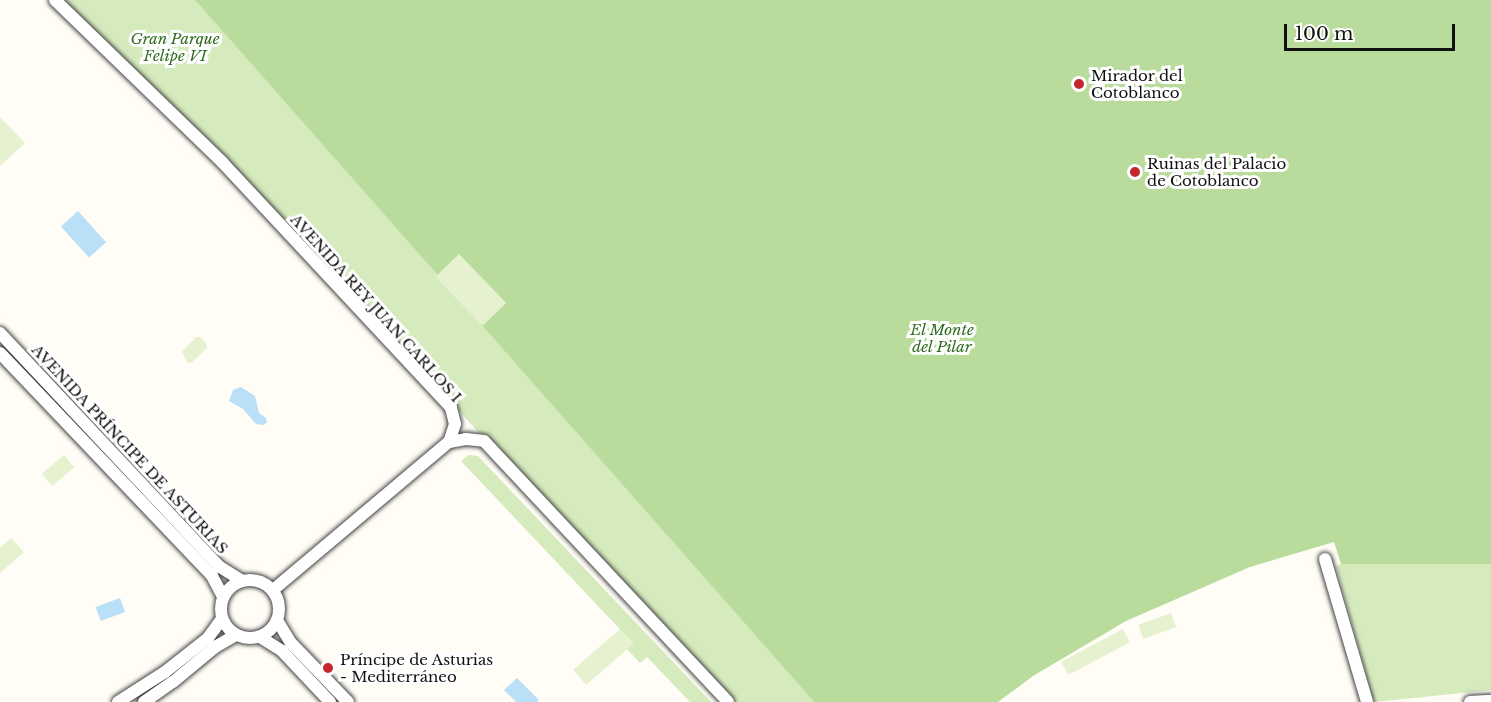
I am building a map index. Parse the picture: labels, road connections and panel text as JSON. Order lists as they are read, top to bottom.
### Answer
{
  "streets": {
    "street": ["AVENIDA REY JUAN CARLOS I", "AVENIDA PRÍNCIPE DE ASTURIAS"]
  },
  "parks": ["Gran Parque Felipe VI", "El Monte del Pilar"],
  "places": ["Mirador del Cotoblanco", "Ruinas del Palacio de Cotoblanco", "Príncipe de Asturias - Mediterráneo"],
  "scale_bar": "100 m"
}
